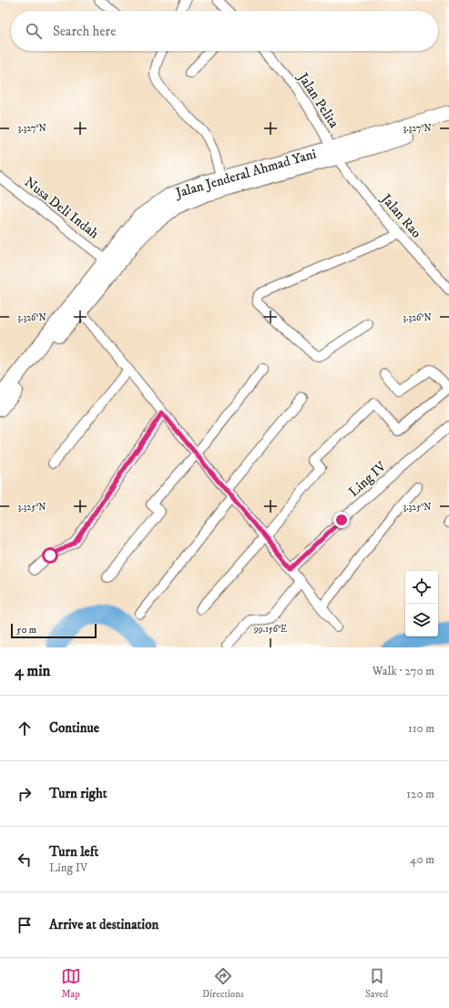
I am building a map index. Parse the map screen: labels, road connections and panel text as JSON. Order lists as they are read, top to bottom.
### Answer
{
  "streets": {
    "main road": ["Jalan Jenderal Ahmad Yani"],
    "street": [
      "Jalan Pelita",
      "Nusa Deli Indah",
      "Jalan Rao",
      "Ling IV"
    ]
  },
  "crossings": [
    ["Jalan Pelita", "Jalan Jenderal Ahmad Yani"],
    ["Jalan Pelita", "Jalan Rao"],
    ["Jalan Jenderal Ahmad Yani", "Nusa Deli Indah"],
    ["Jalan Jenderal Ahmad Yani", "Jalan Rao"]
  ],
  "scale_bar": "50 m",
  "page": {
    "search": "Search here",
    "scale": "50 m",
    "heading": ["4 min", "Walk · 270 m"],
    "list": [
      ["Continue", "110 m"],
      ["Turn right", "120 m"],
      ["Turn left", "Ling IV", "40 m"],
      "Arrive at destination"
    ],
    "nav": ["Map", "Directions", "Saved"]
  },
  "coordinates": [
    "3.327°N",
    "3.326°N",
    "3.325°N",
    "99.156°E"
  ]
}
